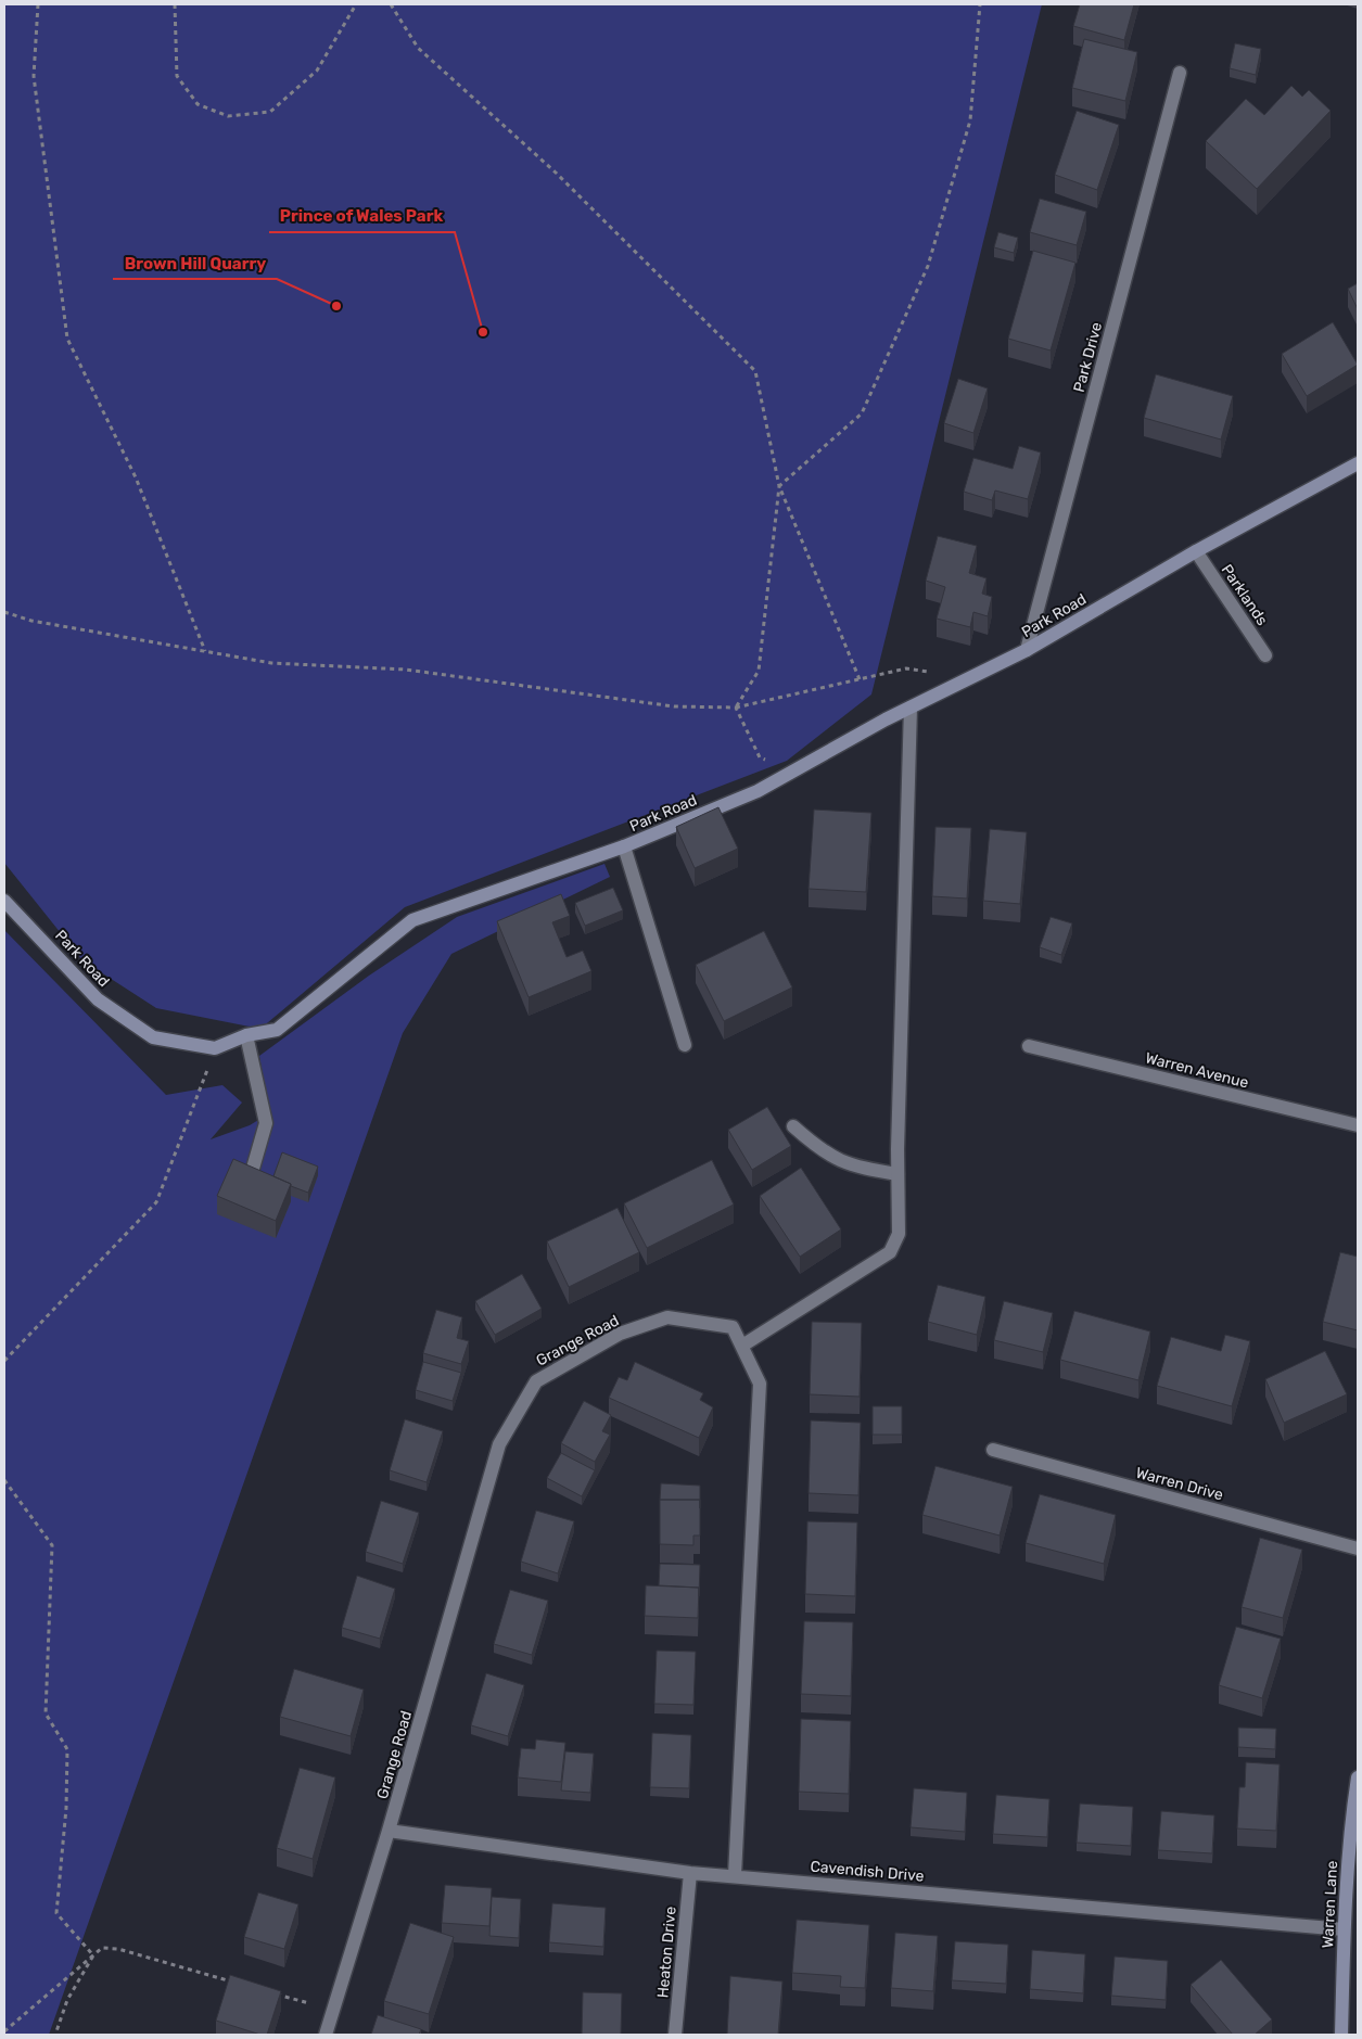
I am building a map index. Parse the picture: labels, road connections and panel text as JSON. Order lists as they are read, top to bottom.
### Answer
{
  "streets": {
    "street": [
      "Park Drive",
      "Parklands",
      "Park Road",
      "Warren Avenue",
      "Grange Road",
      "Warren Drive",
      "Cavendish Drive",
      "Warren Lane",
      "Heaton Drive"
    ]
  },
  "crossings": [
    ["Park Drive", "Park Road"],
    ["Parklands", "Park Road"],
    ["Grange Road", "Cavendish Drive"],
    ["Cavendish Drive", "Warren Lane"],
    ["Cavendish Drive", "Heaton Drive"]
  ],
  "places": ["Brown Hill Quarry", "Prince of Wales Park"]
}
